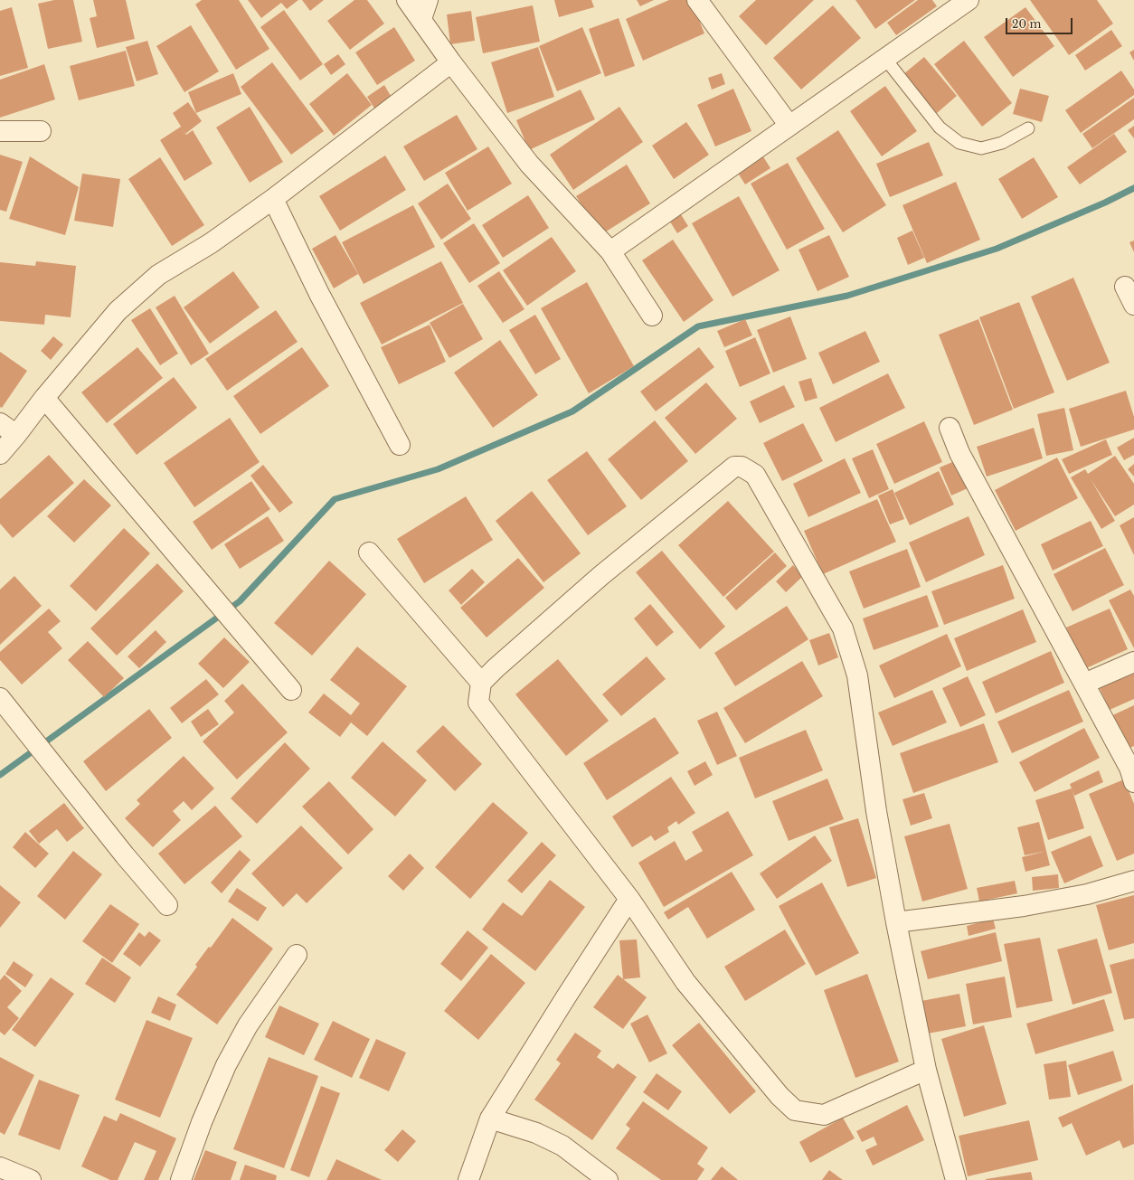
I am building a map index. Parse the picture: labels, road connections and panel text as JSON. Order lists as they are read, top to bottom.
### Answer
{
  "scale_bar": "20 m"
}
